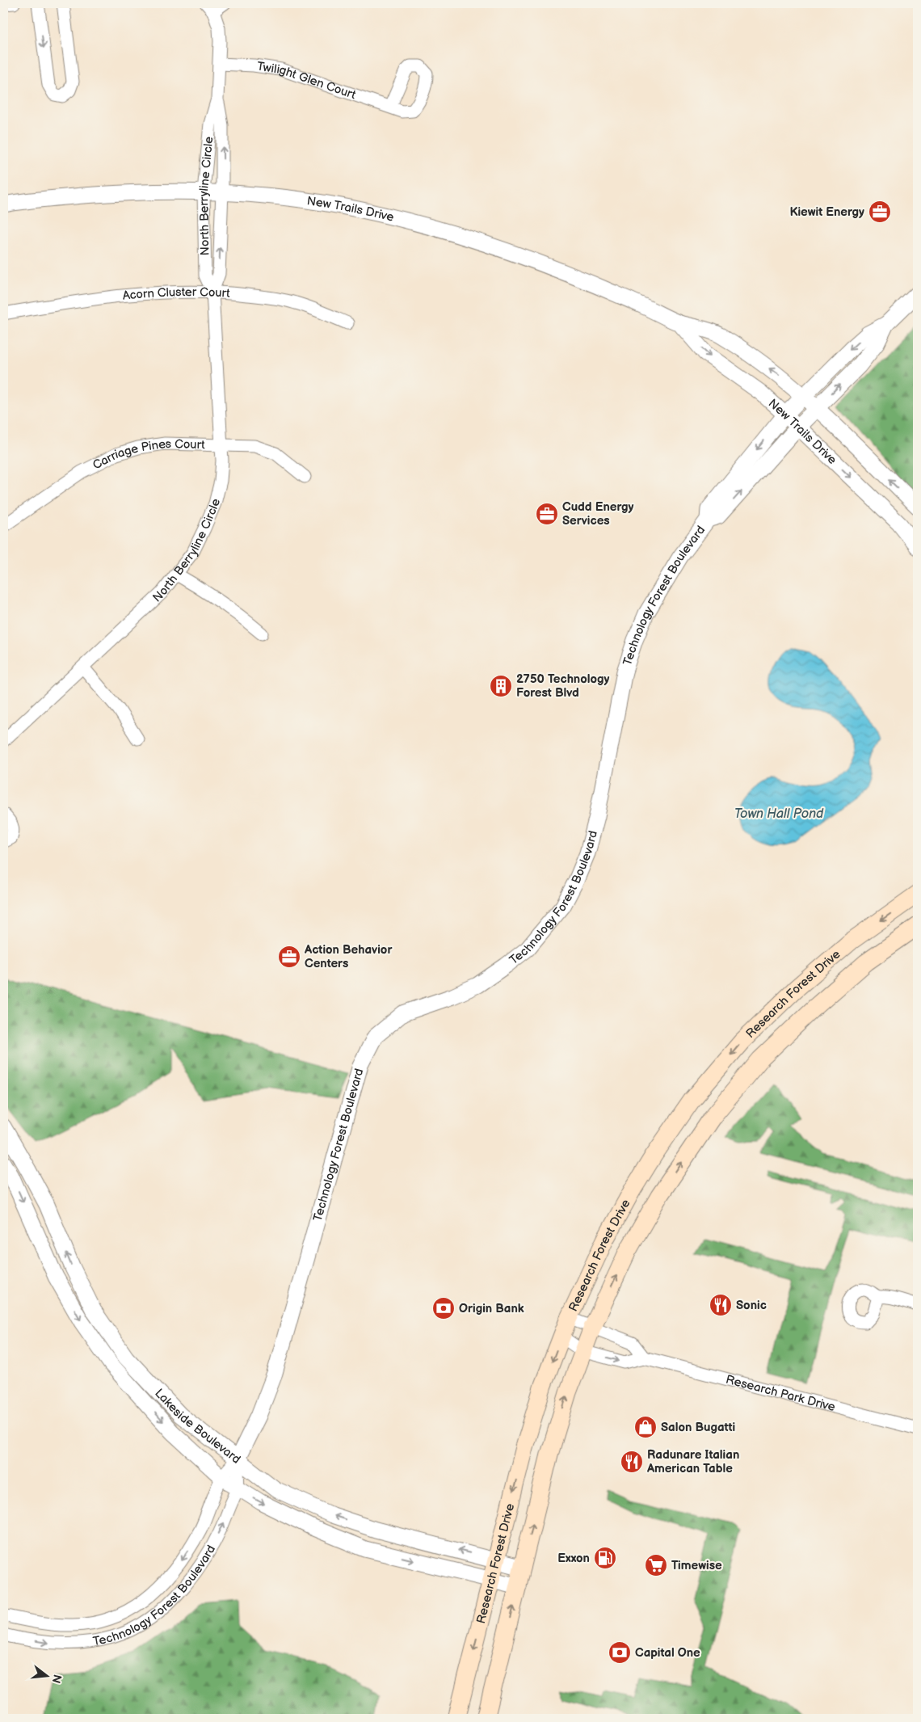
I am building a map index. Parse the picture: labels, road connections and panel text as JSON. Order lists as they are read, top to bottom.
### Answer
{
  "streets": {
    "main road": ["Research Forest Drive"],
    "street": [
      "Twilight Glen Court",
      "North Berryline Circle",
      "New Trails Drive",
      "Acorn Cluster Court",
      "Carriage Pines Court",
      "Technology Forest Boulevard",
      "Research Park Drive",
      "Lakeside Boulevard"
    ]
  },
  "crossings": [
    ["Twilight Glen Court", "North Berryline Circle"],
    ["North Berryline Circle", "New Trails Drive"],
    ["North Berryline Circle", "Acorn Cluster Court"],
    ["North Berryline Circle", "Carriage Pines Court"],
    ["New Trails Drive", "Technology Forest Boulevard"],
    ["Technology Forest Boulevard", "Lakeside Boulevard"],
    ["Research Forest Drive", "Research Park Drive"],
    ["Research Forest Drive", "Lakeside Boulevard"]
  ],
  "water": ["Town Hall Pond"],
  "places": {
    "office": ["Kiewit Energy", "Cudd Energy Services", "Action Behavior Centers"],
    "building": ["2750 Technology Forest Blvd"],
    "restaurant": ["Sonic", "Radunare Italian American Table"],
    "bank": ["Origin Bank", "Capital One"],
    "shop": ["Salon Bugatti"],
    "fuel station": ["Exxon"],
    "supermarket": ["Timewise"]
  },
  "north": "right"
}
